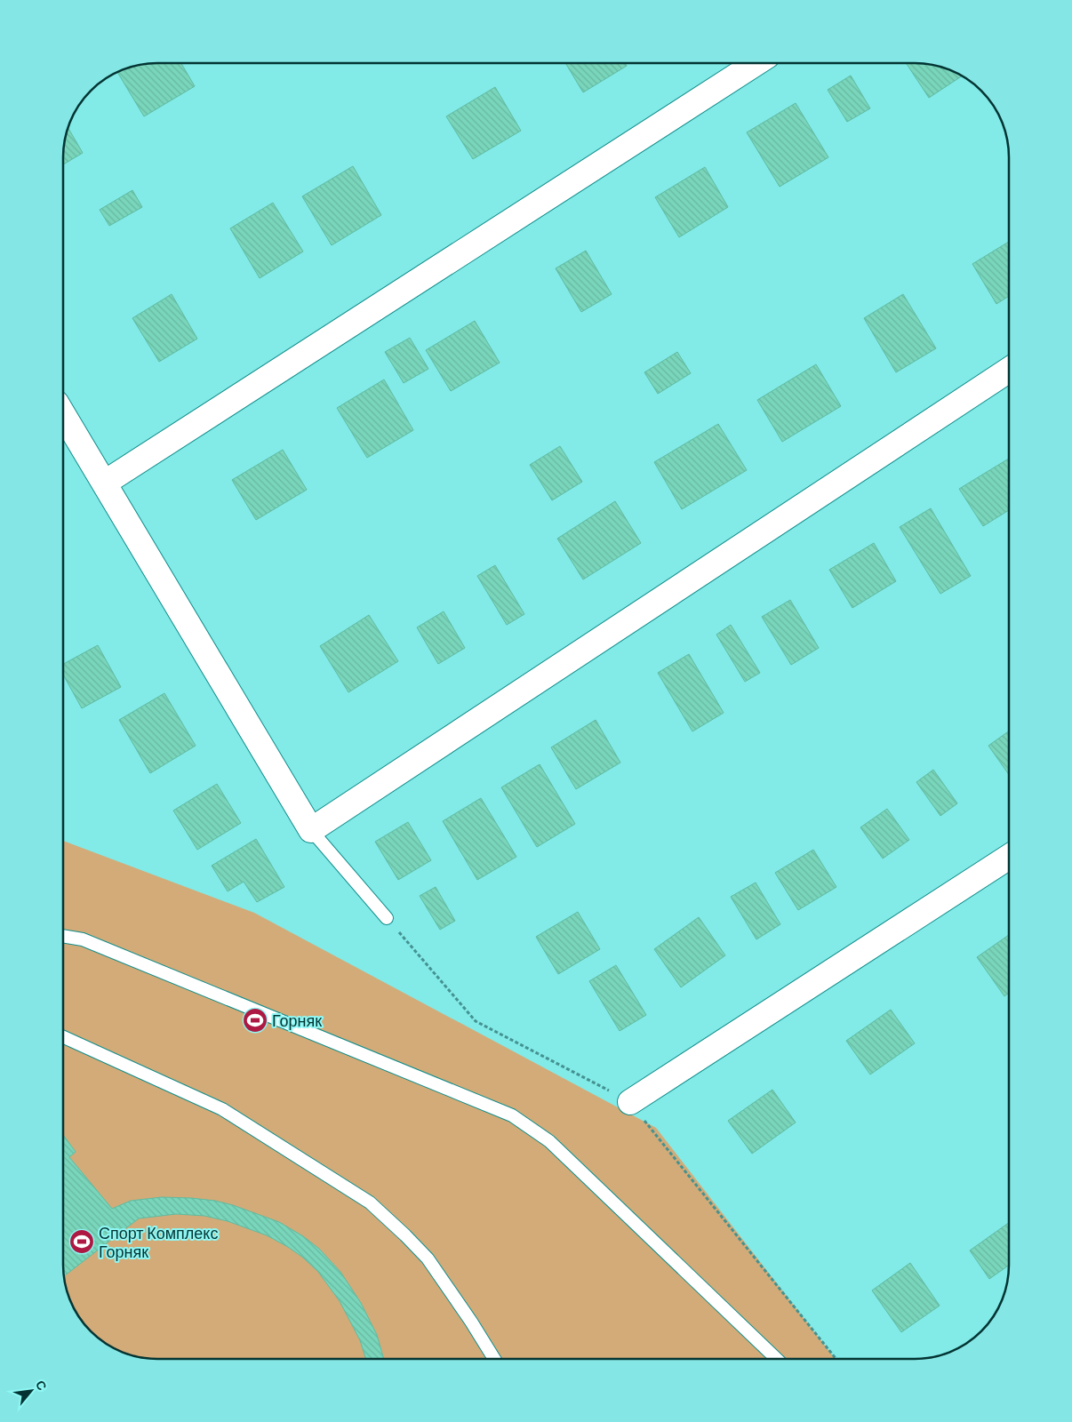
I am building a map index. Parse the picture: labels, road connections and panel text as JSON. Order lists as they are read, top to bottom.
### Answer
{
  "places": {
    "sports": ["Горняк", "Спорт Комплекс Горняк"]
  },
  "north": "top right"
}
